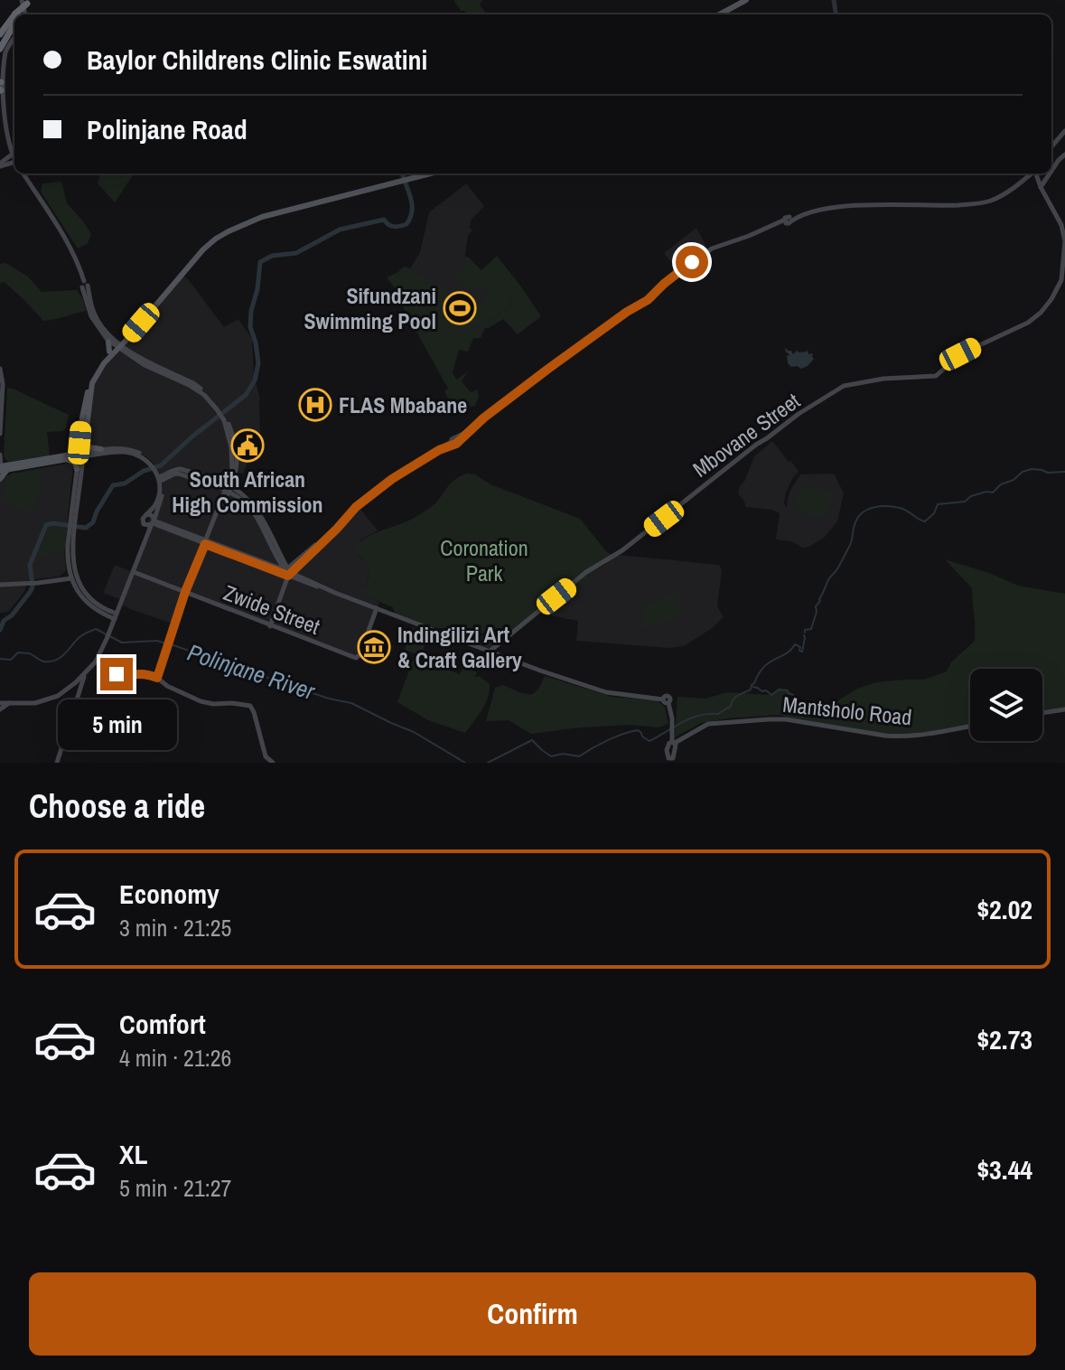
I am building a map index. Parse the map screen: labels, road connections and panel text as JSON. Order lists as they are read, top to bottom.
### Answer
{
  "streets": {
    "main road": ["Mbovane Street", "Zwide Street", "Mantsholo Road"]
  },
  "water": ["Polinjane River"],
  "parks": ["Coronation Park"],
  "places": {
    "sports": ["Sifundzani Swimming Pool"],
    "hospital": ["FLAS Mbabane"],
    "public building": ["South African High Commission"],
    "museum": ["Indingilizi Art & Craft Gallery"]
  },
  "page": {
    "banner": ["Baylor Childrens Clinic Eswatini", "Polinjane Road"],
    "bubble": "5 min",
    "heading": "Choose a ride",
    "list": [
      {
        "name": "Economy",
        "note": "3 min · 21:25",
        "value": "$2.02"
      },
      {
        "name": "Comfort",
        "note": "4 min · 21:26",
        "value": "$2.73"
      },
      {
        "name": "XL",
        "note": "5 min · 21:27",
        "value": "$3.44"
      }
    ],
    "buttons": "Confirm"
  }
}
